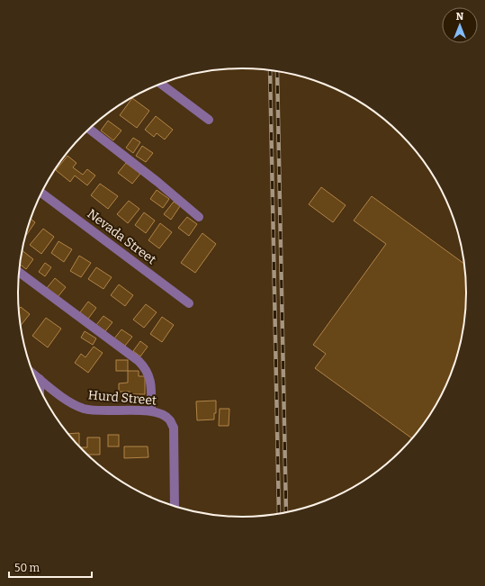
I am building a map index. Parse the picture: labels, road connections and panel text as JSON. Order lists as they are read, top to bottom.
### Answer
{
  "streets": {
    "street": ["Nevada Street", "Hurd Street"]
  },
  "scale_bar": "50 m",
  "north": "top"
}
